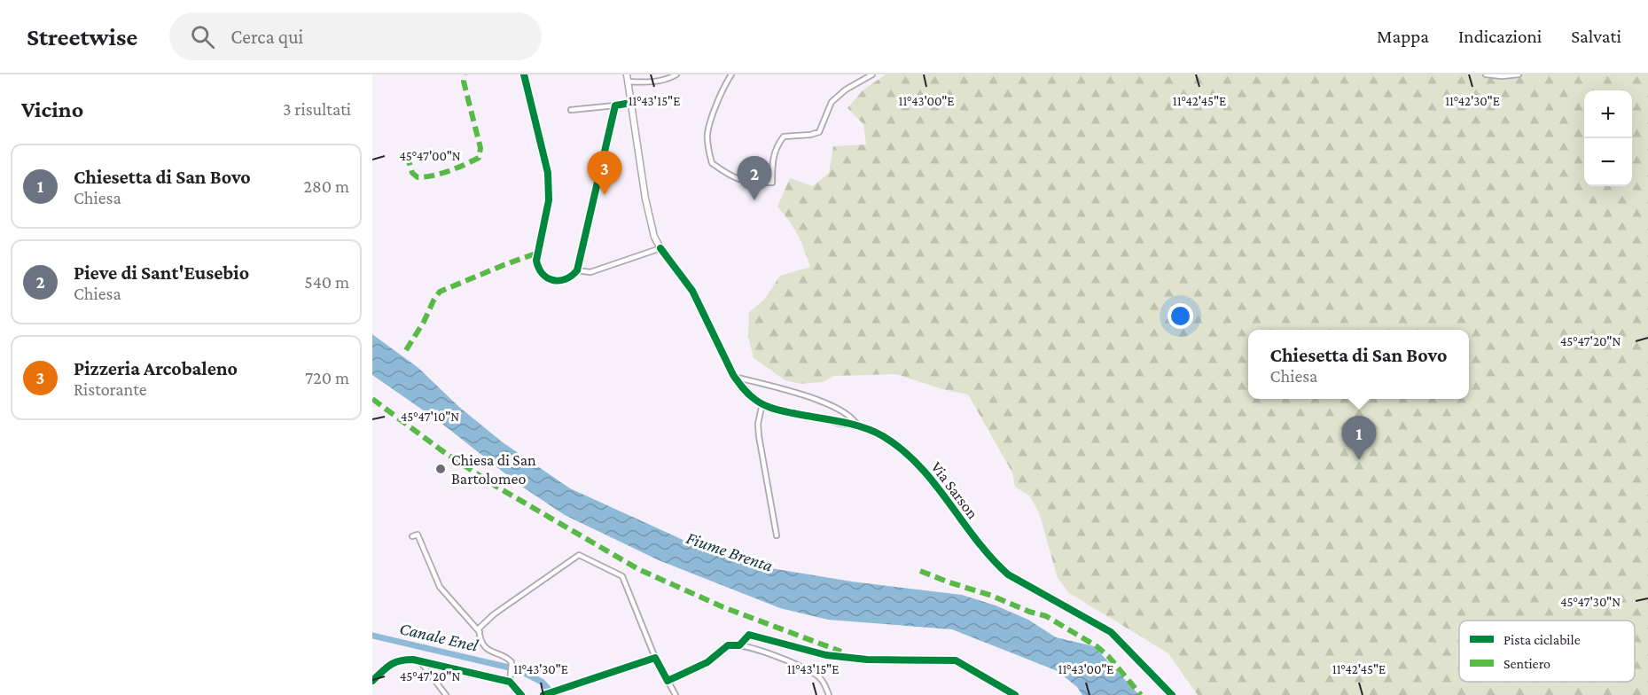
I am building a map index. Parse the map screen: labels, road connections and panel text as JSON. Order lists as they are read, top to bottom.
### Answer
{
  "streets": {
    "street": ["Via Sarson"]
  },
  "water": ["Fiume Brenta", "Canale Enel"],
  "places": ["Chiesa di San Bartolomeo"],
  "legend": ["Pista ciclabile", "Sentiero"],
  "page": {
    "header": "Streetwise",
    "search": "Cerca qui",
    "nav": ["Mappa", "Indicazioni", "Salvati"],
    "heading": ["Vicino", "3 risultati"],
    "map_buttons": ["+", "−"],
    "list": [
      {
        "mark": "1",
        "name": "Chiesetta di San Bovo",
        "note": "Chiesa",
        "value": "280 m"
      },
      {
        "mark": "2",
        "name": "Pieve di Sant'Eusebio",
        "note": "Chiesa",
        "value": "540 m"
      },
      {
        "mark": "3",
        "name": "Pizzeria Arcobaleno",
        "note": "Ristorante",
        "value": "720 m"
      }
    ],
    "pins": ["3", "2", "1"],
    "popup": ["Chiesetta di San Bovo", "Chiesa"]
  },
  "coordinates": [
    "11°43'15\"E",
    "11°43'00\"E",
    "11°42'45\"E",
    "11°42'30\"E",
    "45°47'00\"N",
    "45°47'20\"N",
    "45°47'10\"N",
    "45°47'30\"N",
    "11°43'30\"E"
  ]
}
